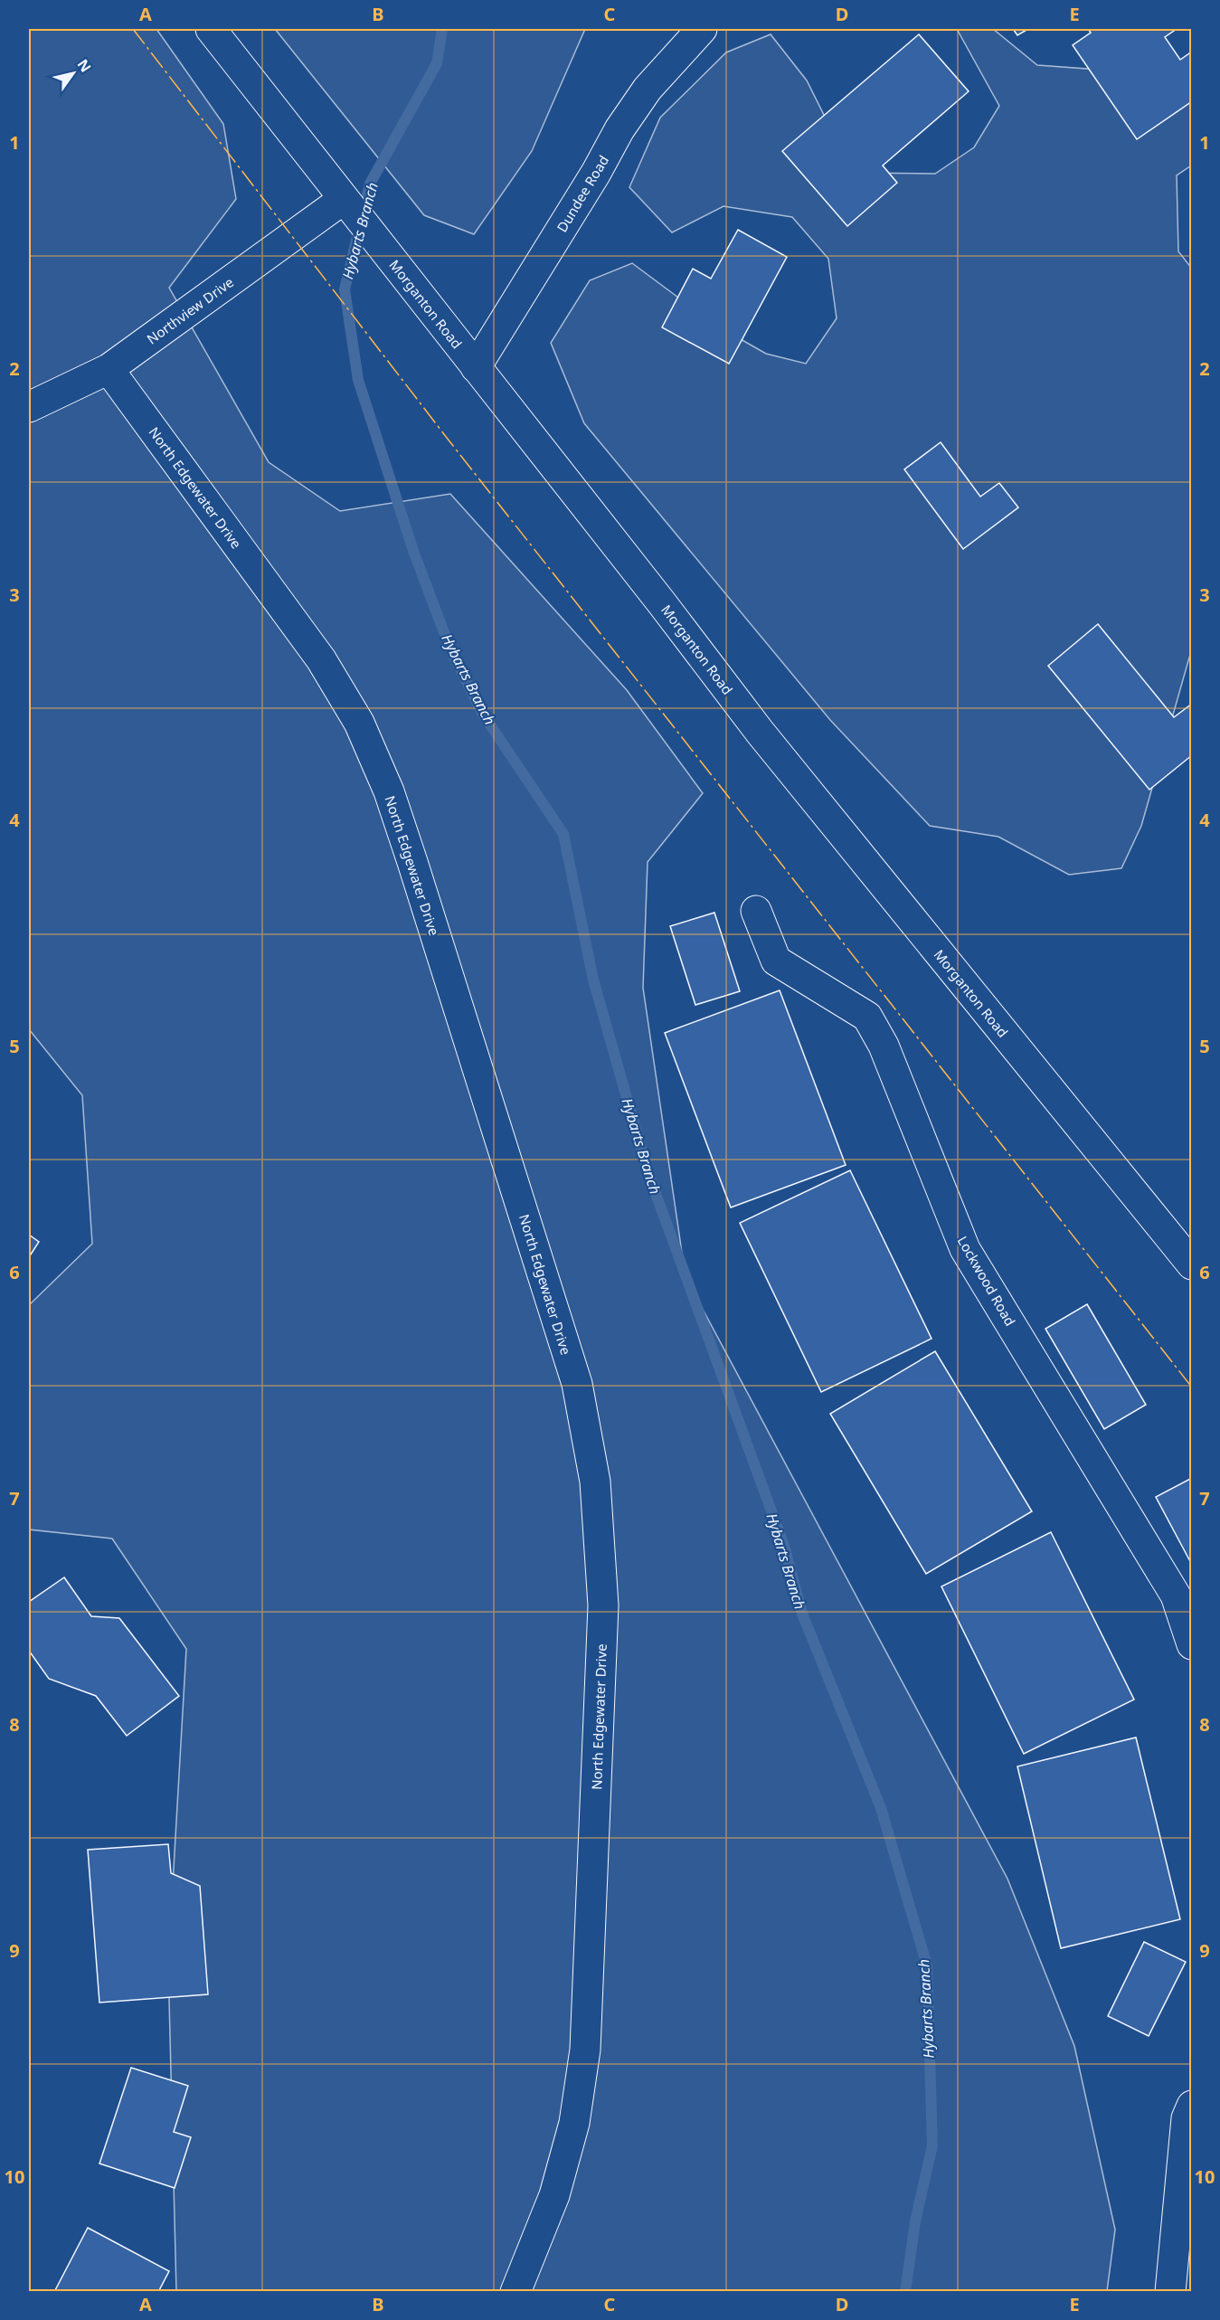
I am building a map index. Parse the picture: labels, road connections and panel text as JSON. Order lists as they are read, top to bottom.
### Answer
{
  "streets": {
    "street": [
      "Dundee Road",
      "Morganton Road",
      "Northview Drive",
      "North Edgewater Drive",
      "Lockwood Road"
    ]
  },
  "crossings": [
    ["Dundee Road", "Morganton Road"],
    ["Morganton Road", "Northview Drive"],
    ["Northview Drive", "North Edgewater Drive"]
  ],
  "water": ["Hybarts Branch"],
  "north": "top right",
  "grid": {
    "columns": [
      "A",
      "B",
      "C",
      "D",
      "E"
    ],
    "rows": [
      "1",
      "2",
      "3",
      "4",
      "5",
      "6",
      "7",
      "8",
      "9",
      "10"
    ]
  }
}
